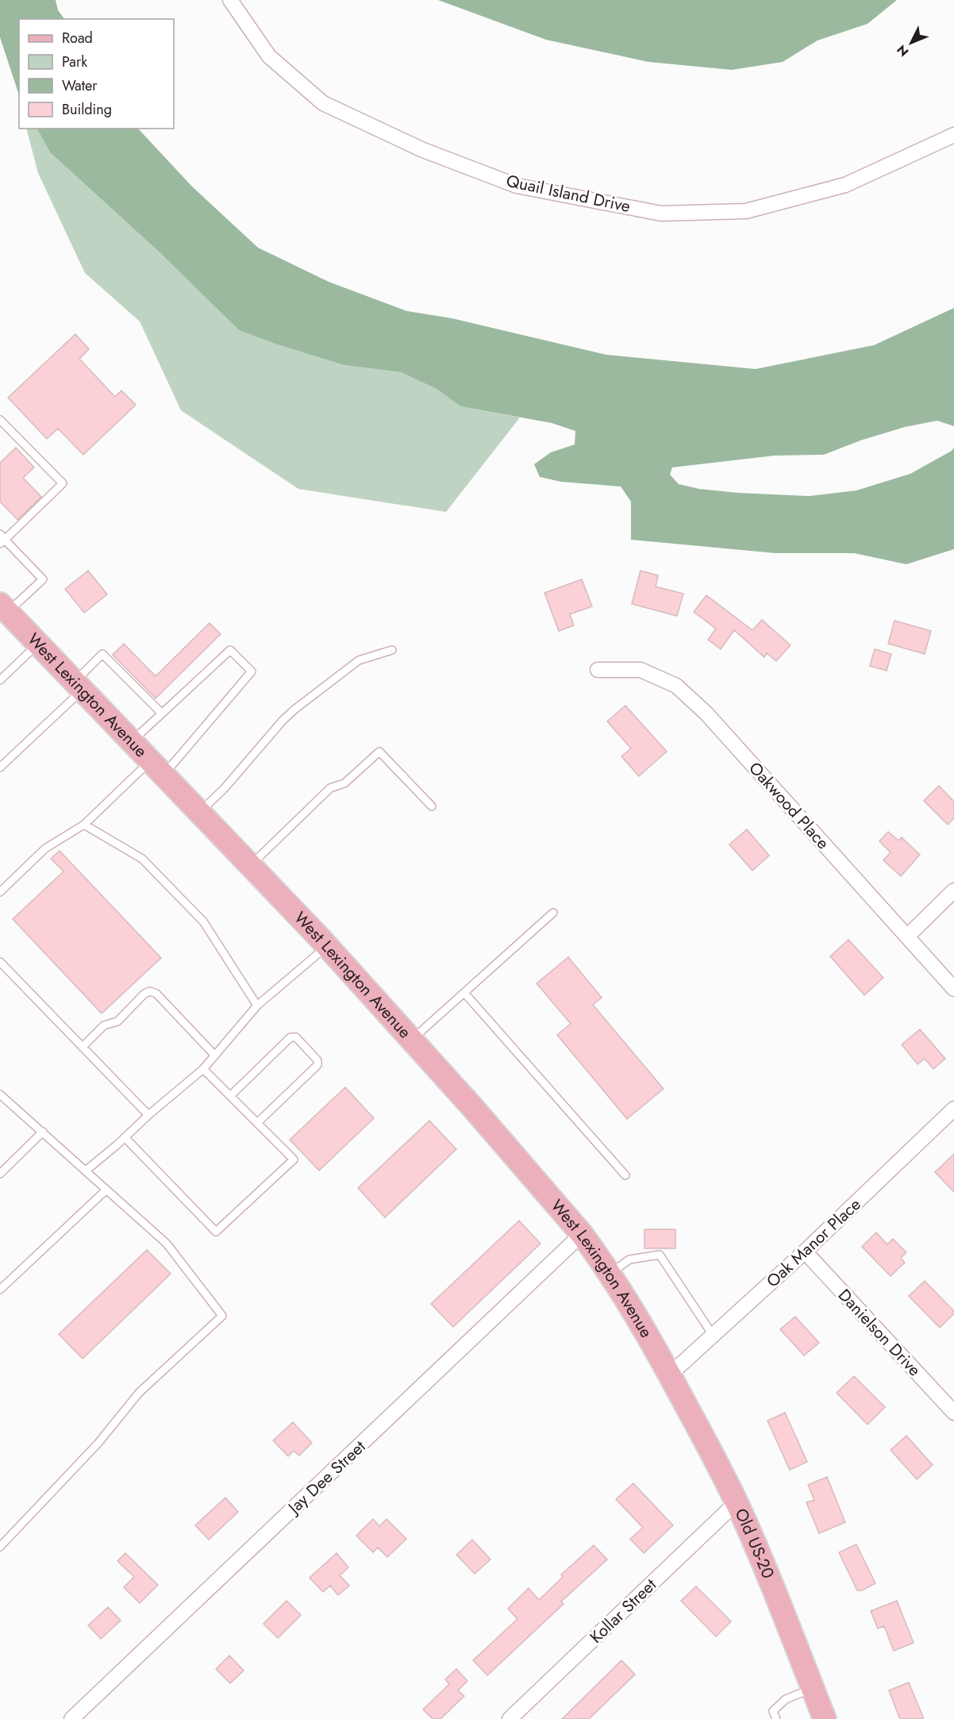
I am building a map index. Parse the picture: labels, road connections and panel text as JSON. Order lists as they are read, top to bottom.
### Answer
{
  "streets": {
    "main road": ["West Lexington Avenue", "Old US-20"],
    "street": [
      "Quail Island Drive",
      "Oakwood Place",
      "Oak Manor Place",
      "Danielson Drive",
      "Jay Dee Street",
      "Kollar Street"
    ]
  },
  "crossings": [
    ["West Lexington Avenue", "Oak Manor Place"],
    ["West Lexington Avenue", "Jay Dee Street"],
    ["West Lexington Avenue", "Old US-20"],
    ["Oak Manor Place", "Danielson Drive"],
    ["Oak Manor Place", "Old US-20"],
    ["Old US-20", "Kollar Street"]
  ],
  "legend": [
    "Road",
    "Park",
    "Water",
    "Building"
  ],
  "north": "bottom left"
}
